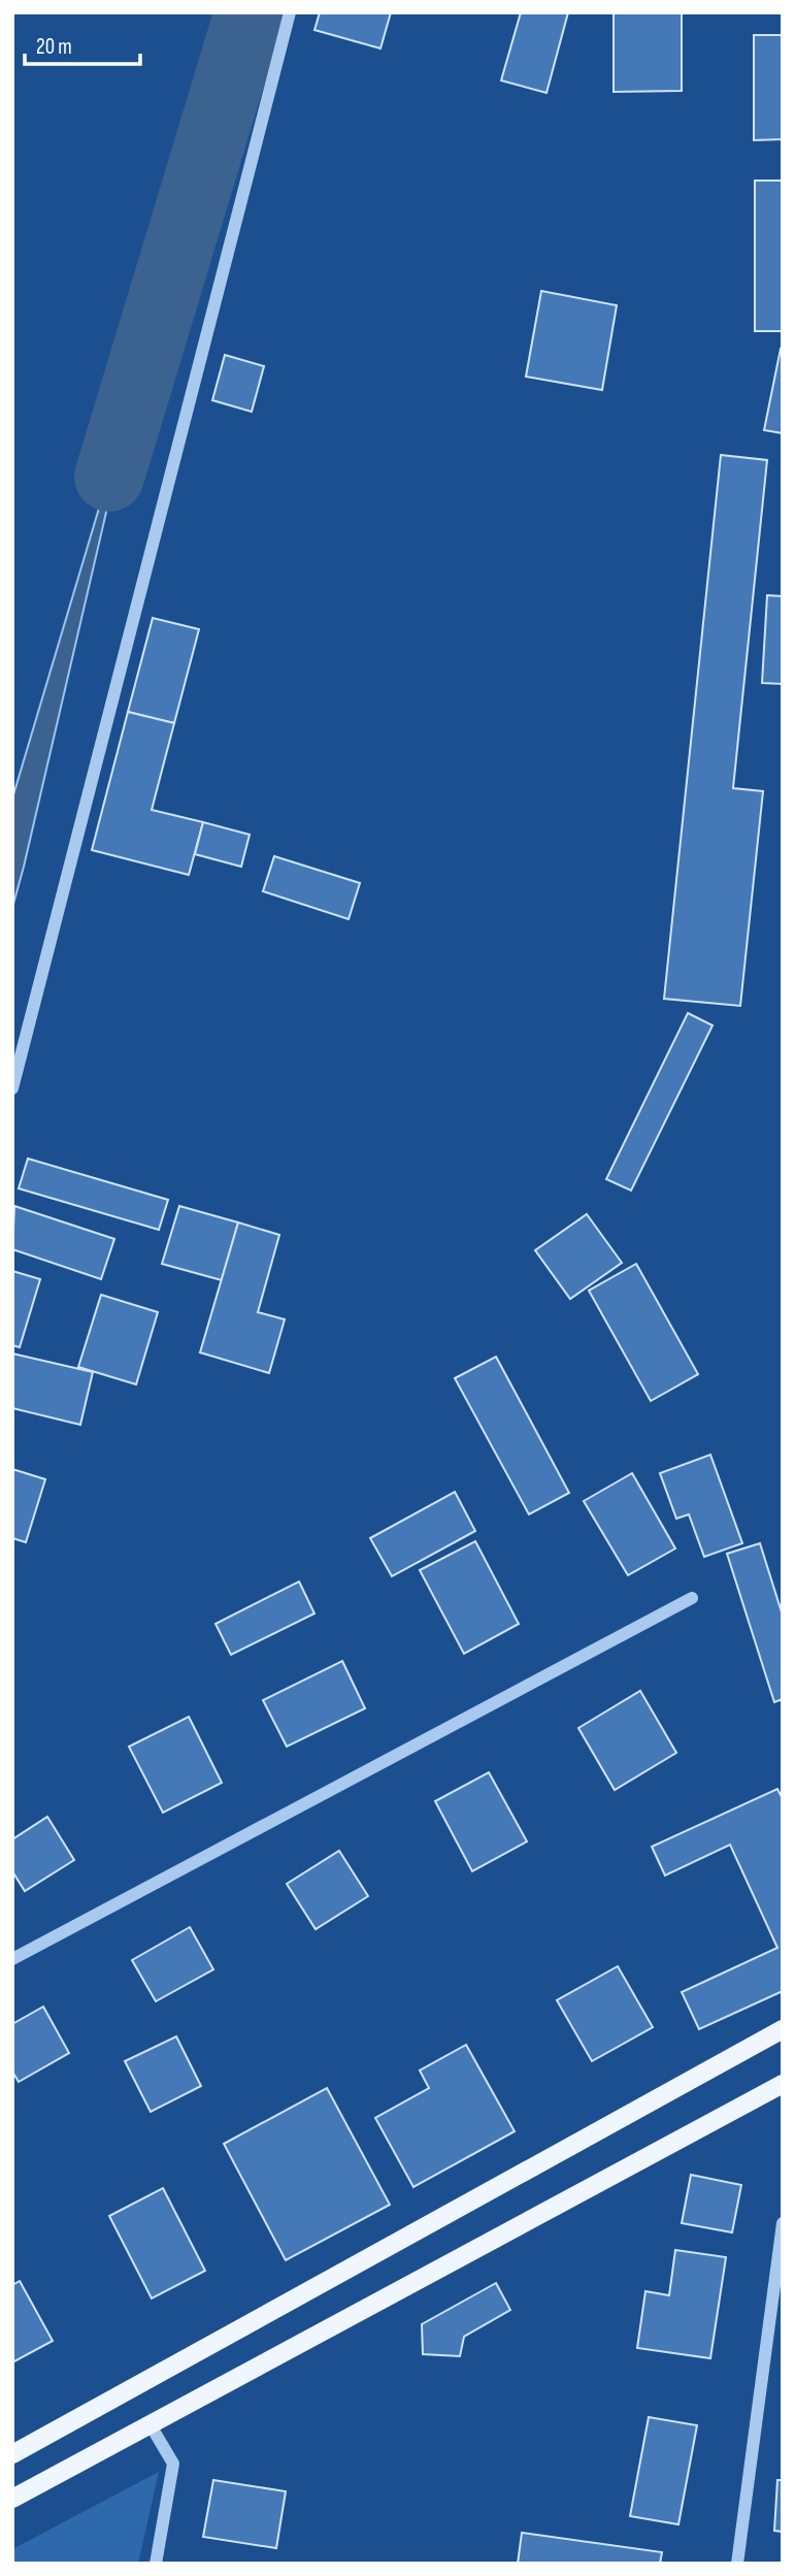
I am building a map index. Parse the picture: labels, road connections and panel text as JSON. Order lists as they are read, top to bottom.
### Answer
{
  "scale_bar": "20 m"
}
